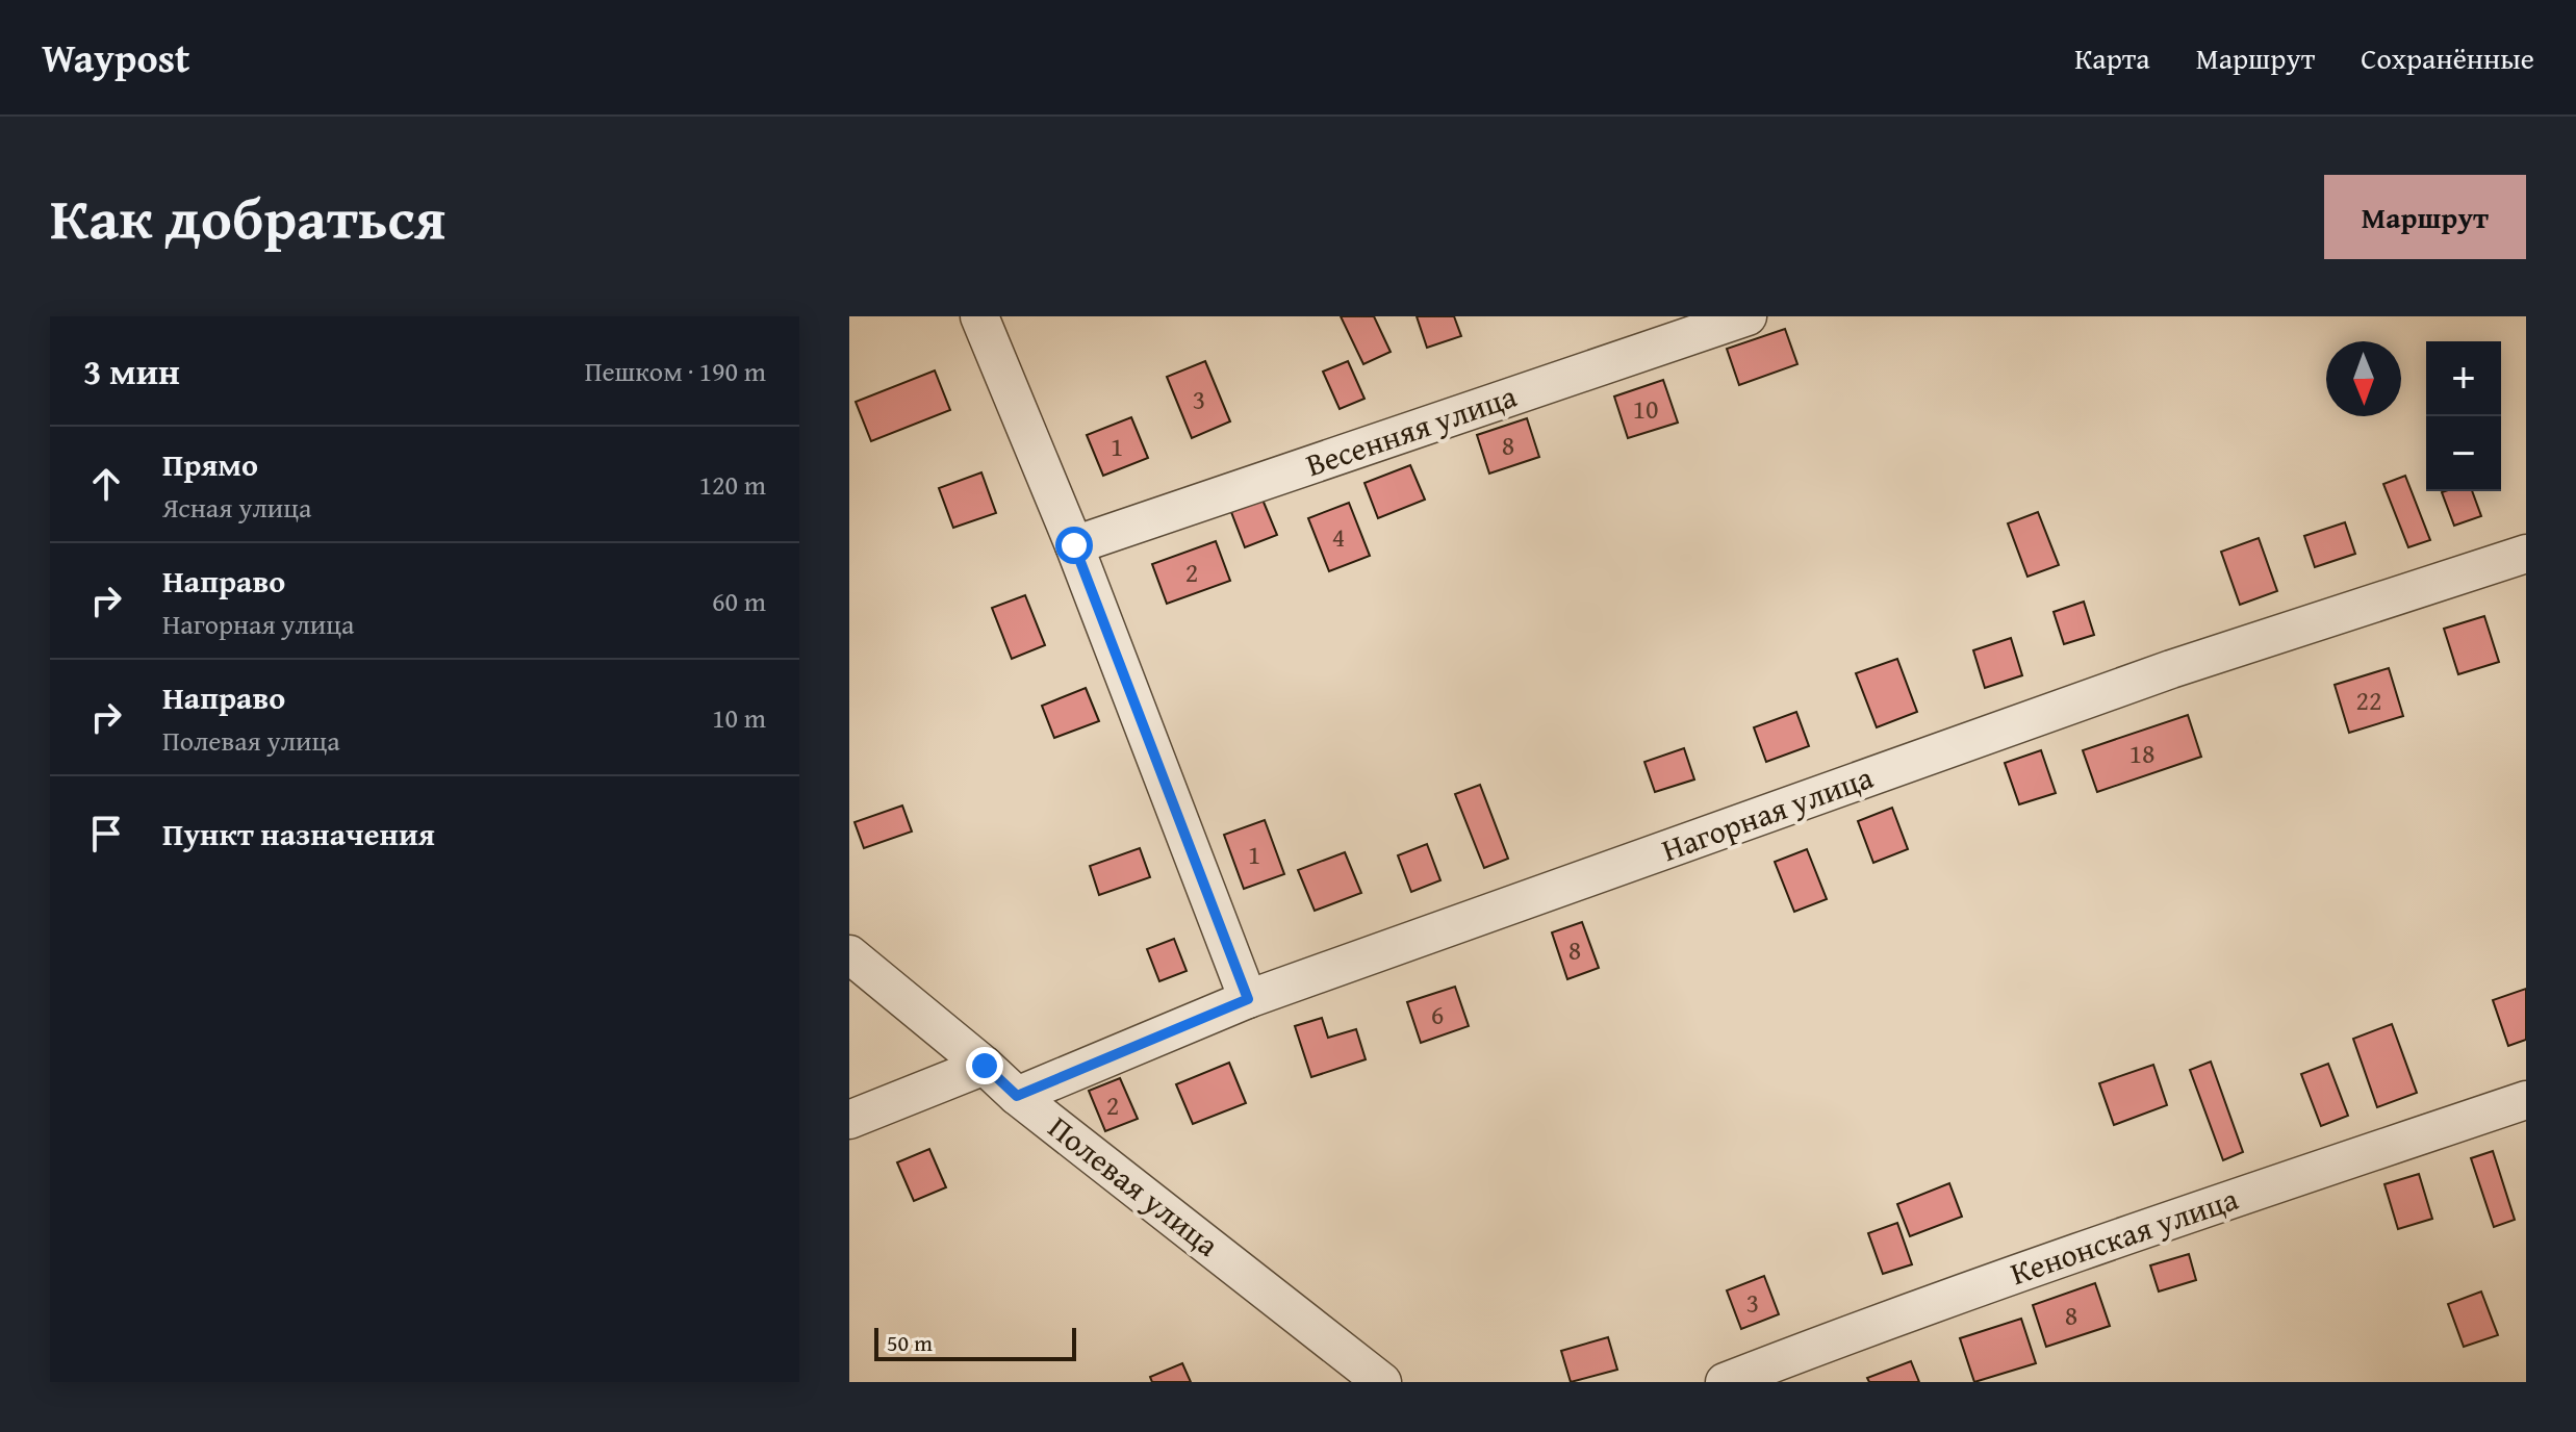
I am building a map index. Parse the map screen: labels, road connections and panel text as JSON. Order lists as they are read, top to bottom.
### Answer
{
  "streets": {
    "street": [
      "Весенняя улица",
      "Нагорная улица",
      "Полевая улица",
      "Кенонская улица"
    ]
  },
  "crossings": [
    ["Нагорная улица", "Полевая улица"]
  ],
  "house_numbers": [
    "3",
    "10",
    "8",
    "1",
    "4",
    "2",
    "22",
    "18",
    "1",
    "8",
    "6",
    "2",
    "3",
    "8"
  ],
  "scale_bar": "50 m",
  "north": "bottom",
  "page": {
    "header": "Waypost",
    "nav": ["Карта", "Маршрут", "Сохранённые"],
    "title": "Как добраться",
    "buttons": "Маршрут",
    "heading": ["3 мин", "Пешком · 190 m"],
    "map_buttons": ["+", "−"],
    "list": [
      ["Прямо", "Ясная улица", "120 m"],
      ["Направо", "Нагорная улица", "60 m"],
      ["Направо", "Полевая улица", "10 m"],
      "Пункт назначения"
    ],
    "scale": "50 m"
  }
}
